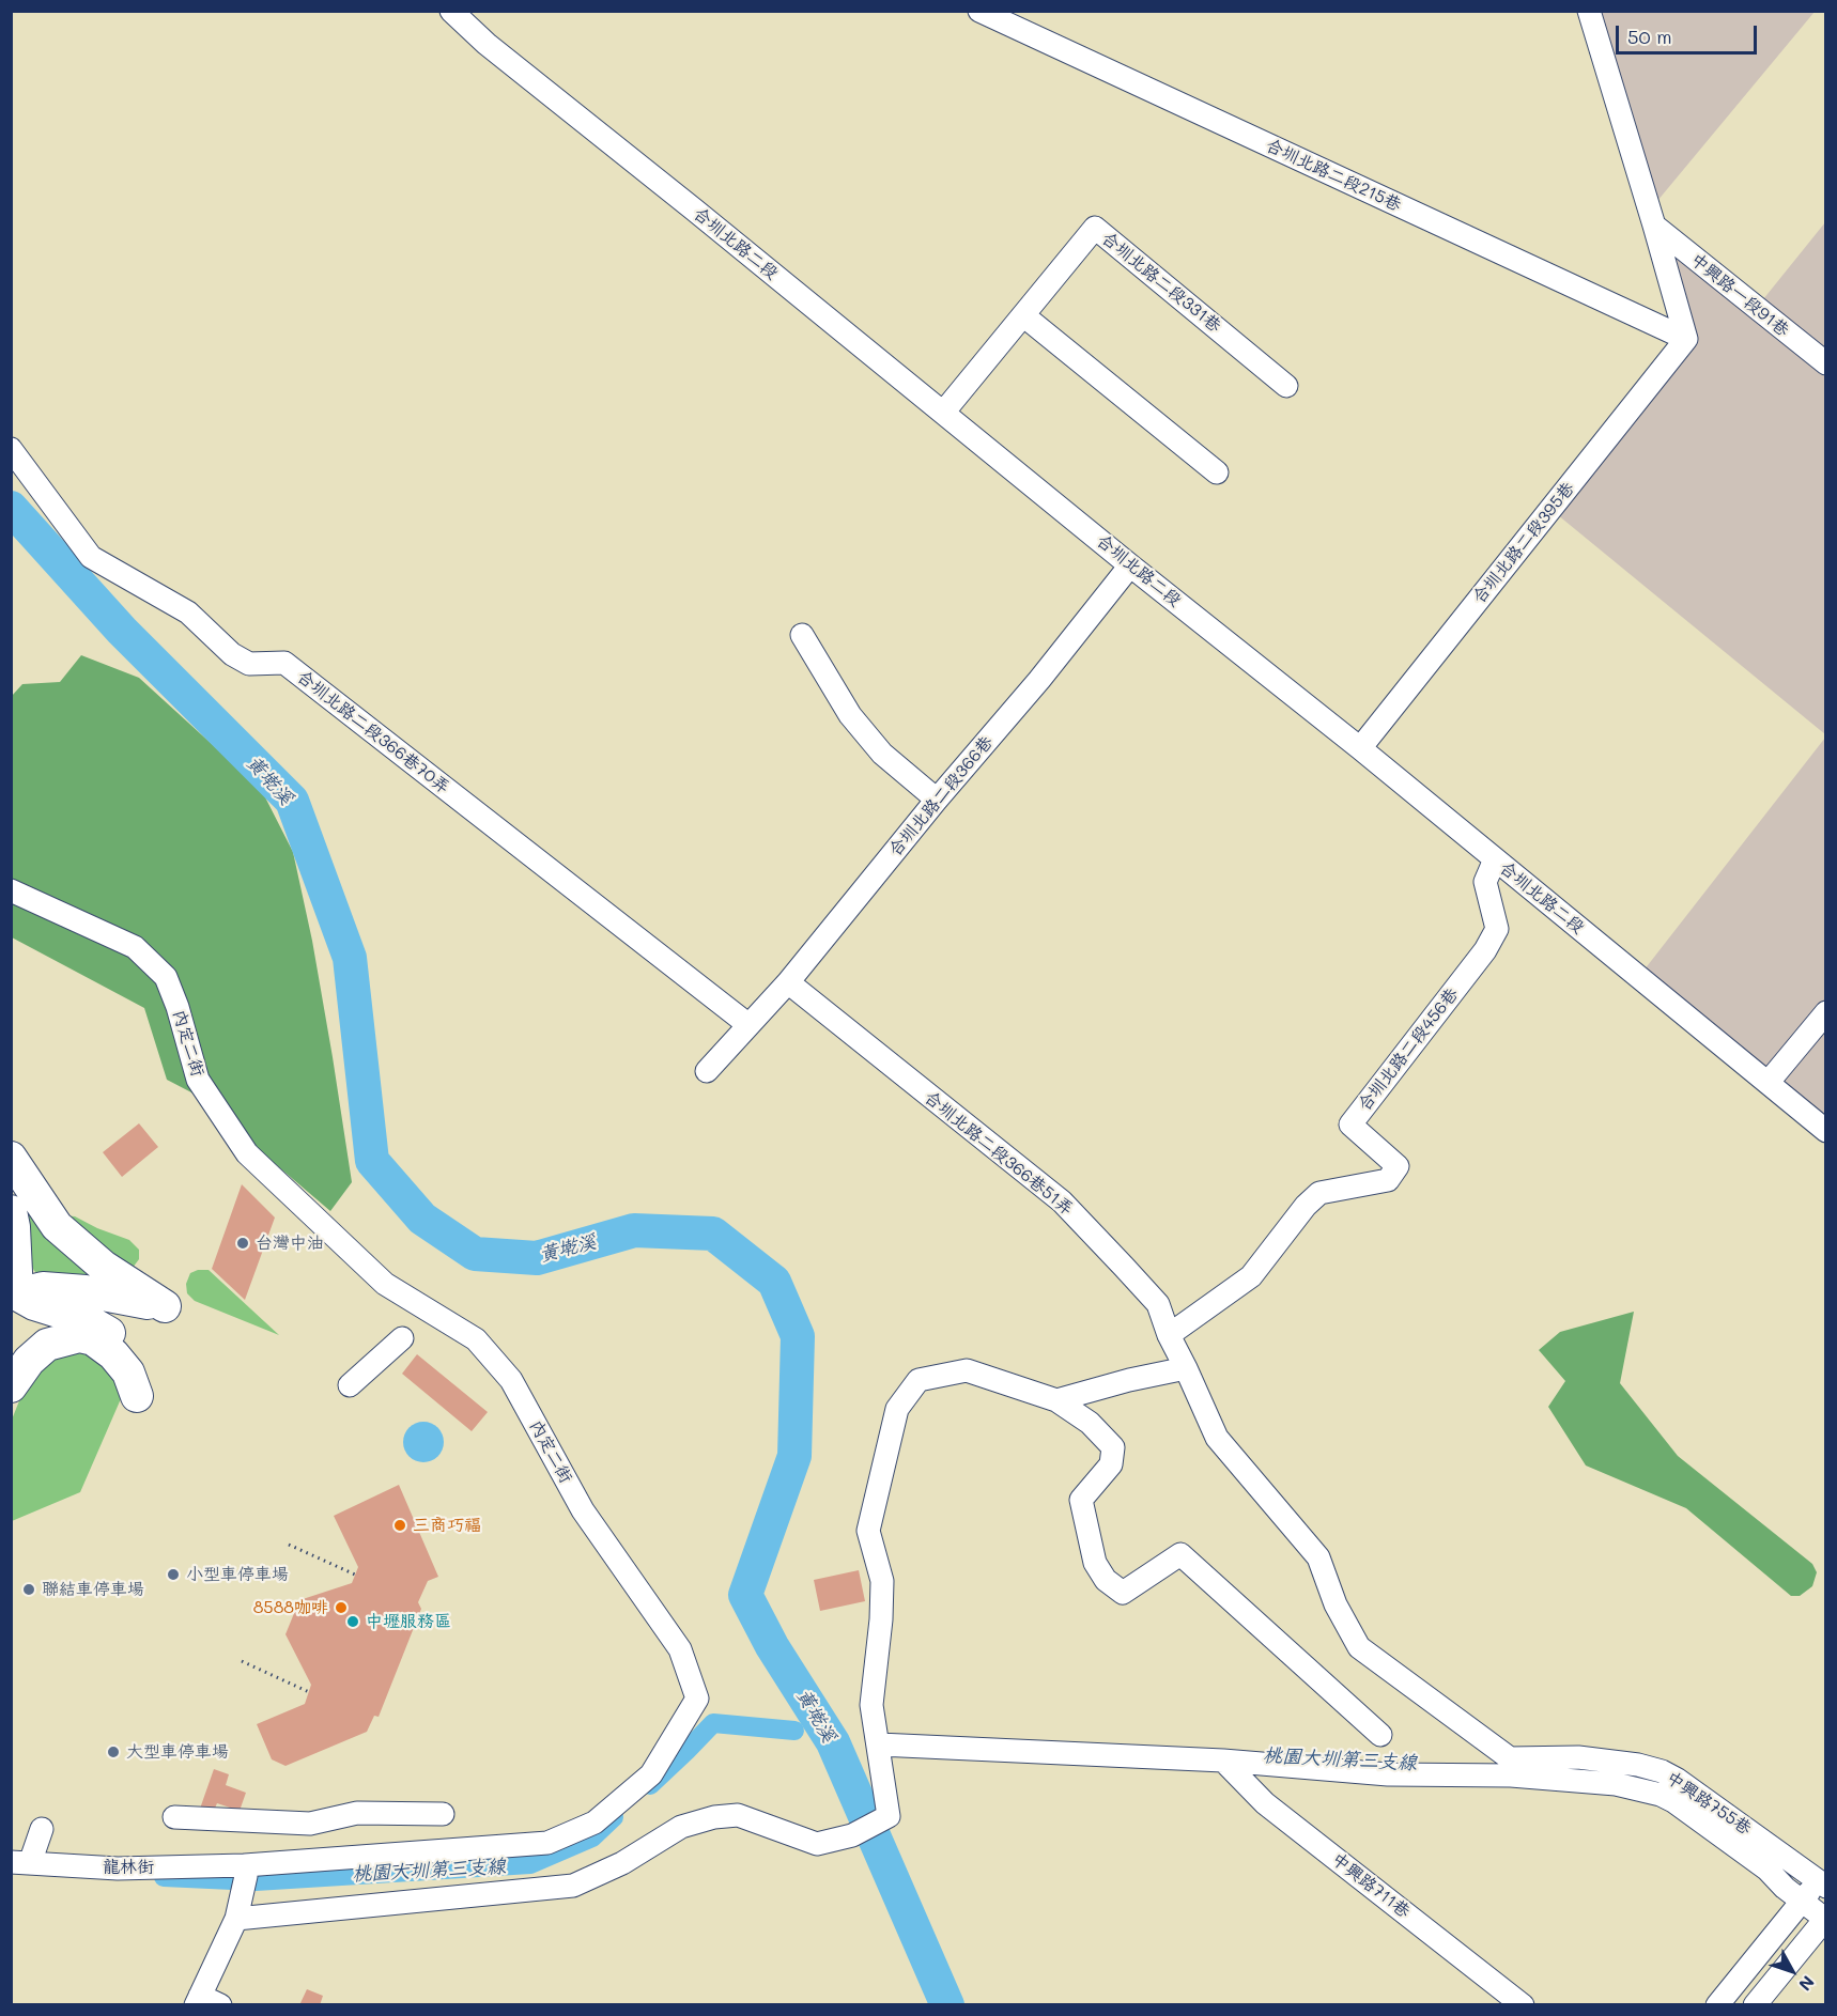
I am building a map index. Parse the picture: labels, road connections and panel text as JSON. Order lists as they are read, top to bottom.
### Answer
{
  "streets": {
    "street": [
      "合圳北路二段215巷",
      "合圳北路二段",
      "合圳北路二段331巷",
      "中興路一段91巷",
      "合圳北路二段395巷",
      "合圳北路二段366巷70弄",
      "合圳北路二段366巷",
      "內定二街",
      "合圳北路二段456巷",
      "合圳北路二段366巷51弄",
      "中興路755巷",
      "龍林街",
      "中興路711巷"
    ]
  },
  "crossings": [
    ["合圳北路二段215巷", "合圳北路二段395巷"],
    ["合圳北路二段", "合圳北路二段331巷"],
    ["合圳北路二段", "合圳北路二段395巷"],
    ["合圳北路二段", "合圳北路二段366巷"],
    ["合圳北路二段", "合圳北路二段456巷"],
    ["合圳北路二段366巷70弄", "合圳北路二段366巷"],
    ["合圳北路二段366巷", "合圳北路二段366巷51弄"],
    ["內定二街", "龍林街"],
    ["合圳北路二段456巷", "合圳北路二段366巷51弄"],
    ["合圳北路二段366巷51弄", "中興路755巷"]
  ],
  "water": ["黃墘溪", "桃園大圳第三支線"],
  "places": [
    "台灣中油",
    "三商巧福",
    "小型車停車場",
    "聯結車停車場",
    "8588咖啡",
    "中壢服務區",
    "大型車停車場"
  ],
  "scale_bar": "50 m",
  "north": "bottom right"
}
